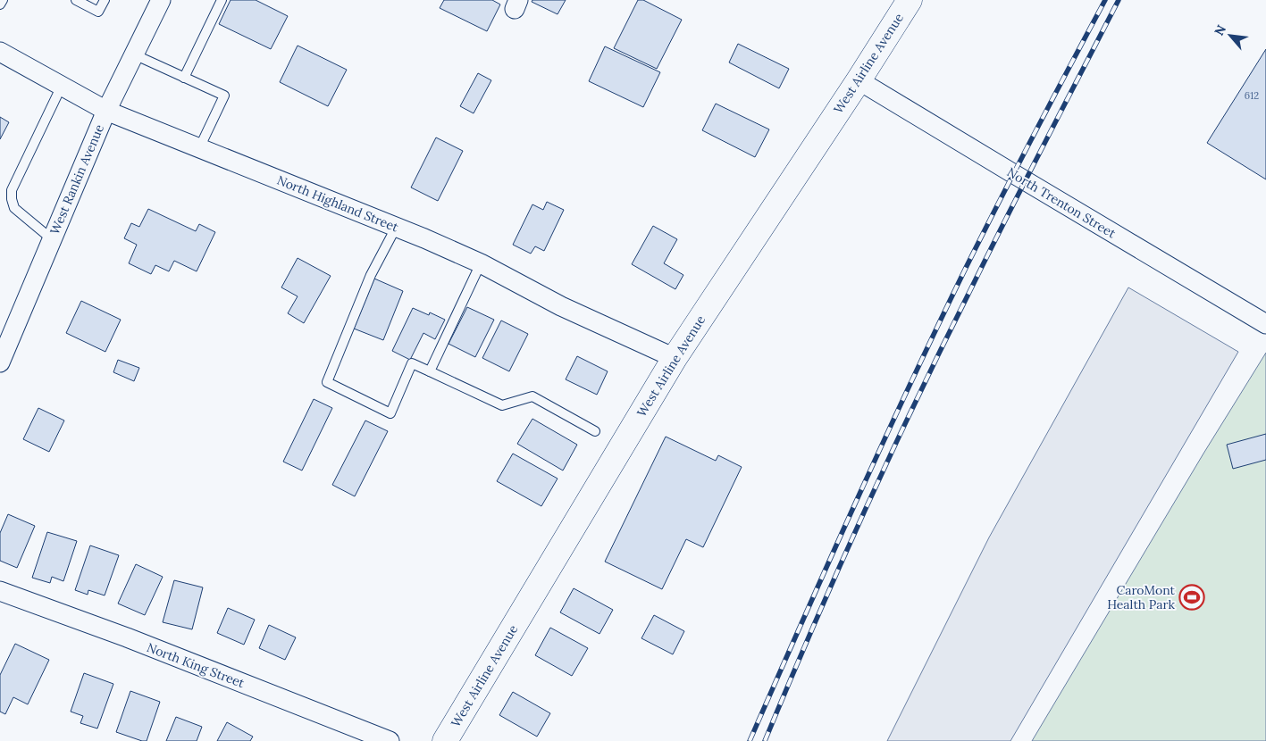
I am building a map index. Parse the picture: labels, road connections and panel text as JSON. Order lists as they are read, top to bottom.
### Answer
{
  "streets": {
    "main road": ["West Airline Avenue"],
    "street": [
      "West Rankin Avenue",
      "North Trenton Street",
      "North Highland Street",
      "North King Street"
    ]
  },
  "crossings": [
    ["West Airline Avenue", "North Trenton Street"],
    ["West Airline Avenue", "North Highland Street"],
    ["West Rankin Avenue", "North Highland Street"]
  ],
  "places": {
    "sports": ["CaroMont Health Park"]
  },
  "house_numbers": ["612"],
  "north": "top left"
}
